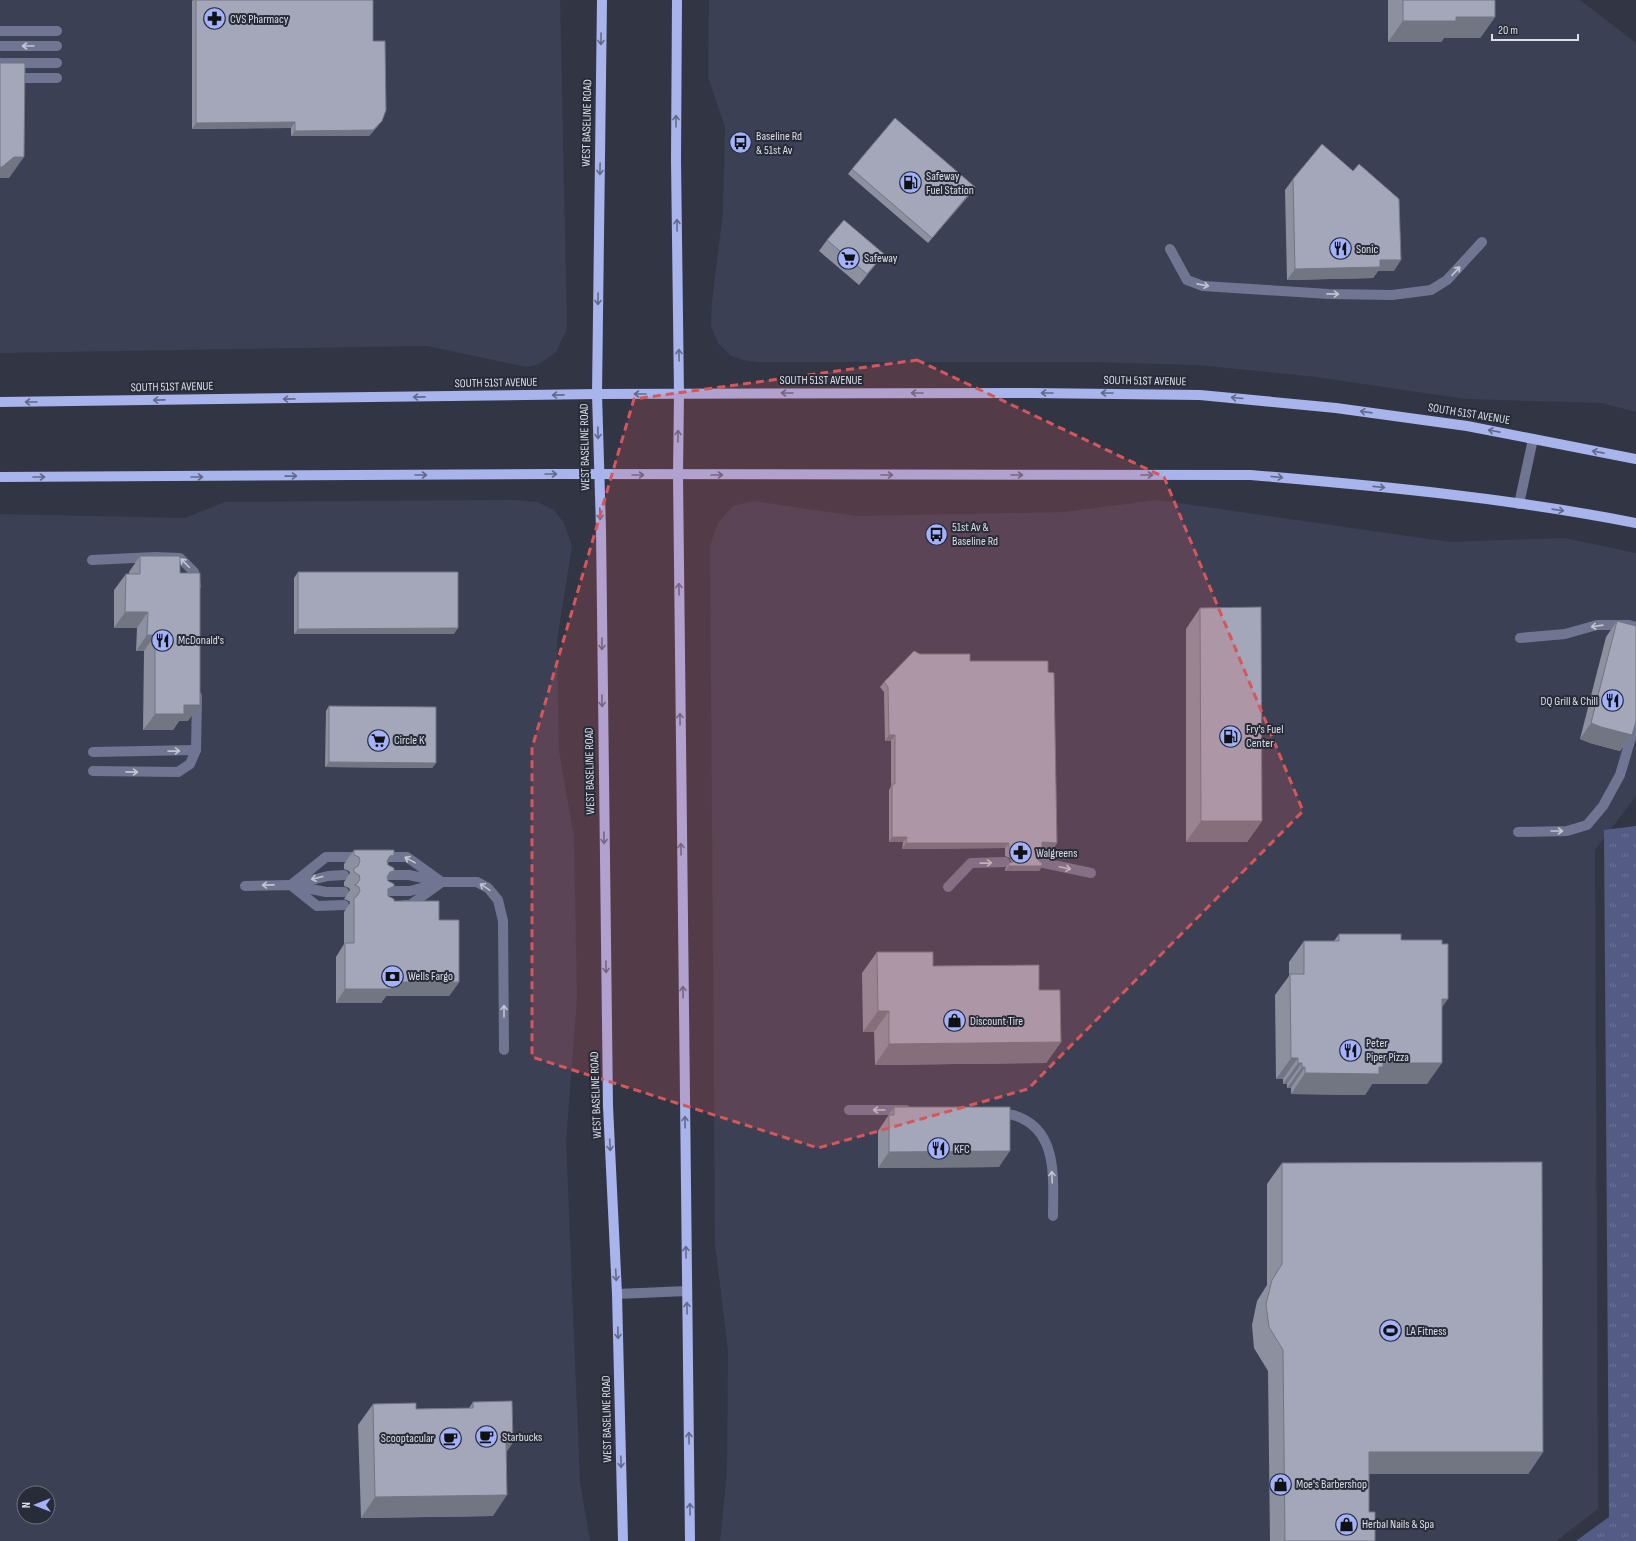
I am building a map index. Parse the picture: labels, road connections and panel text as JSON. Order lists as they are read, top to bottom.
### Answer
{
  "streets": {
    "main road": ["WEST BASELINE ROAD", "SOUTH 51ST AVENUE"]
  },
  "crossings": [
    ["WEST BASELINE ROAD", "SOUTH 51ST AVENUE"]
  ],
  "places": {
    "pharmacy": ["CVS Pharmacy", "Walgreens"],
    "bus stop": ["Baseline Rd & 51st Av", "51st Av & Baseline Rd"],
    "fuel station": ["Safeway Fuel Station", "Fry's Fuel Center"],
    "restaurant": [
      "Sonic",
      "McDonald's",
      "DQ Grill & Chill",
      "Peter Piper Pizza",
      "KFC"
    ],
    "supermarket": ["Safeway", "Circle K"],
    "bank": ["Wells Fargo"],
    "shop": ["Discount Tire", "Moe's Barbershop", "Herbal Nails & Spa"],
    "sports": ["LA Fitness"],
    "cafe": ["Starbucks", "Scooptacular"]
  },
  "scale_bar": "20 m",
  "north": "left"
}
